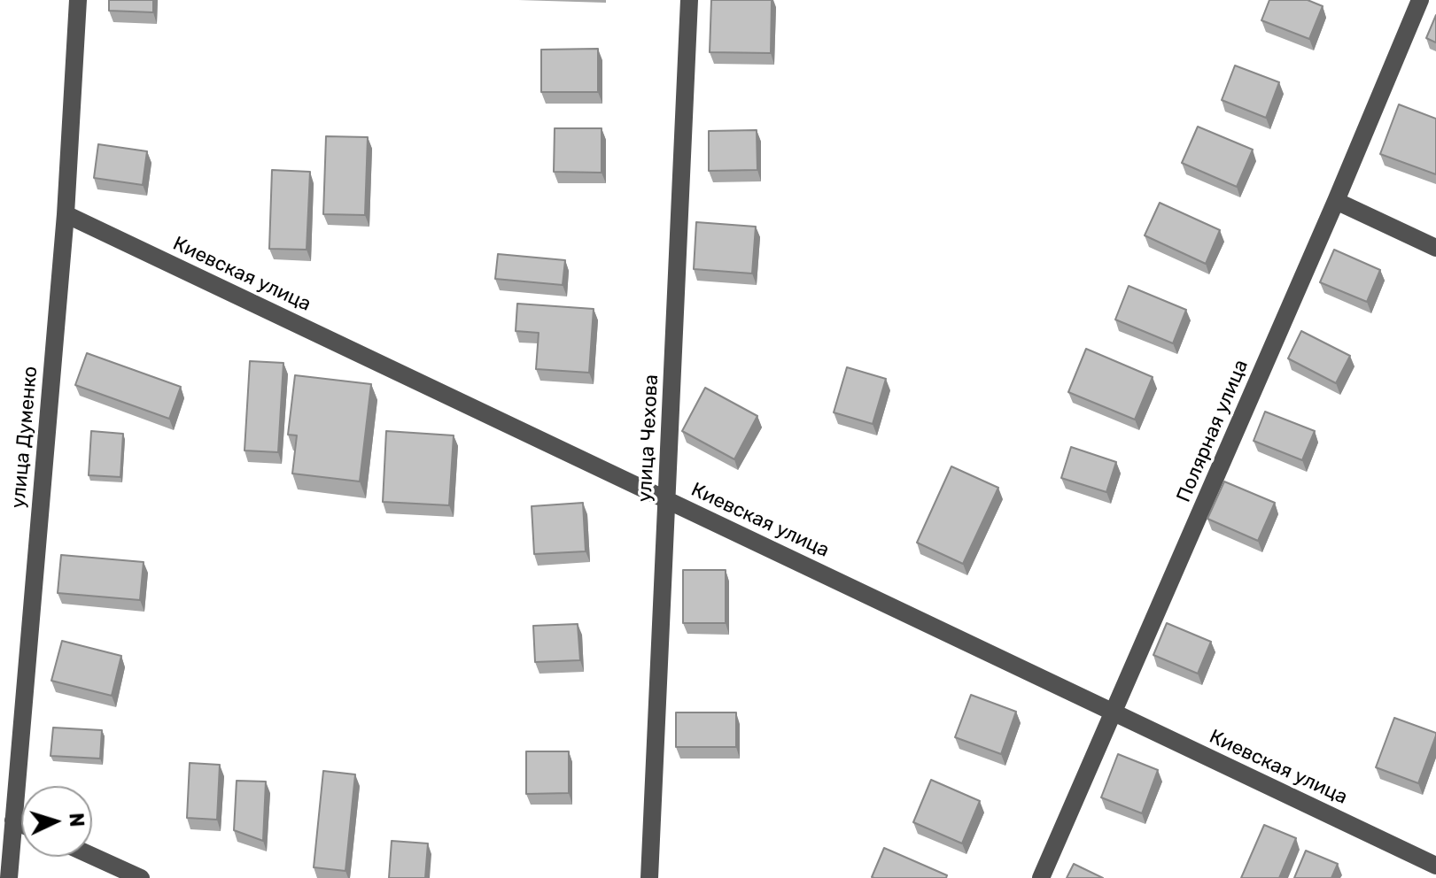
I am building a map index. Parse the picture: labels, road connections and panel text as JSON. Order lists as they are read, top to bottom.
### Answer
{
  "streets": {
    "street": [
      "Киевская улица",
      "Полярная улица",
      "улица Думенко",
      "улица Чехова"
    ]
  },
  "crossings": [
    ["Киевская улица", "Полярная улица"],
    ["Киевская улица", "улица Думенко"],
    ["Киевская улица", "улица Чехова"]
  ],
  "north": "right"
}
